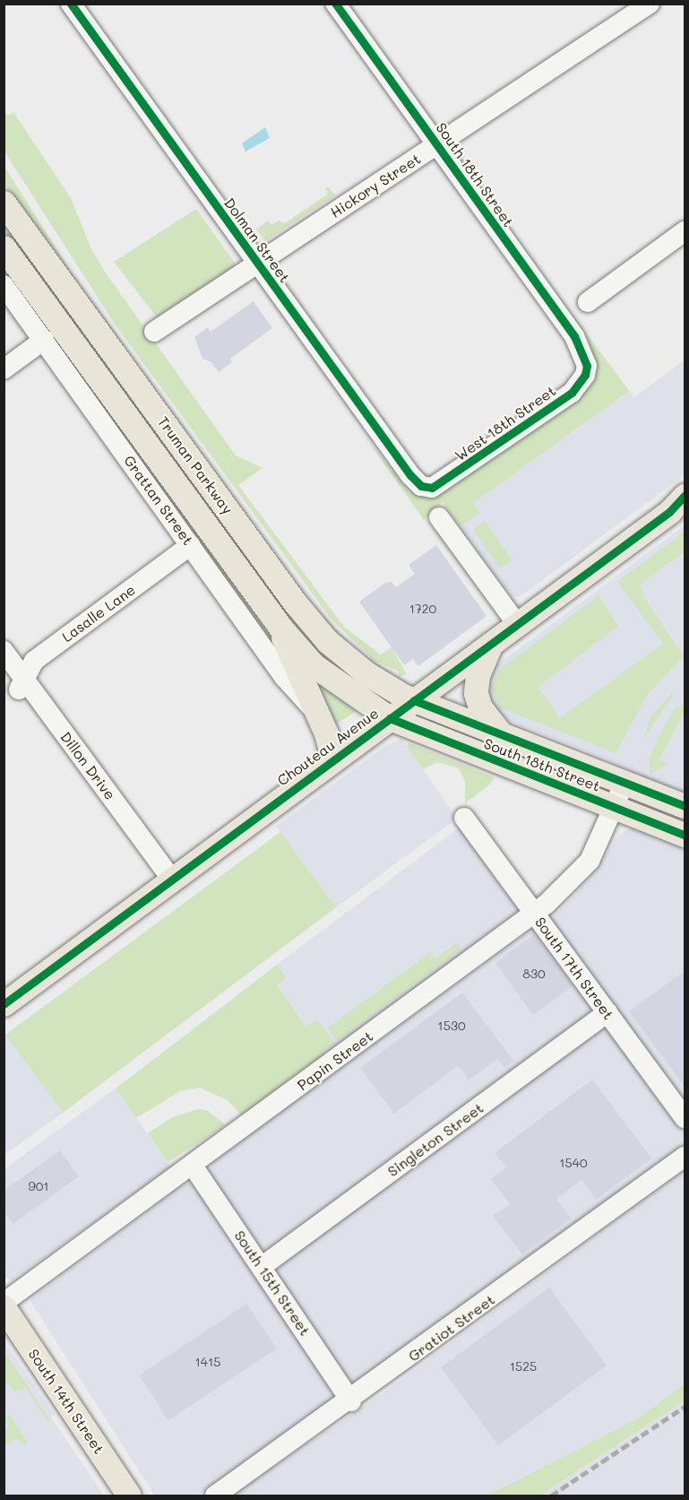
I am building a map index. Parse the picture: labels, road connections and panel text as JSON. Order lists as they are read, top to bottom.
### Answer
{
  "streets": {
    "main road": [
      "South 18th Street",
      "Truman Parkway",
      "Chouteau Avenue",
      "South 14th Street"
    ],
    "street": [
      "Hickory Street",
      "Dolman Street",
      "West 18th Street",
      "Grattan Street",
      "Lasalle Lane",
      "Dillon Drive",
      "South 17th Street",
      "Papin Street",
      "Singleton Street",
      "South 15th Street",
      "Gratiot Street"
    ]
  },
  "crossings": [
    ["South 18th Street", "Hickory Street"],
    ["South 18th Street", "West 18th Street"],
    ["South 18th Street", "Truman Parkway"],
    ["South 18th Street", "Chouteau Avenue"],
    ["South 18th Street", "Papin Street"],
    ["Hickory Street", "Dolman Street"],
    ["Dolman Street", "West 18th Street"],
    ["Truman Parkway", "Chouteau Avenue"],
    ["Grattan Street", "Lasalle Lane"],
    ["Lasalle Lane", "Dillon Drive"],
    ["Chouteau Avenue", "Dillon Drive"],
    ["South 17th Street", "Papin Street"],
    ["South 17th Street", "Singleton Street"],
    ["Papin Street", "South 15th Street"],
    ["Singleton Street", "South 15th Street"],
    ["South 15th Street", "Gratiot Street"]
  ],
  "house_numbers": [
    "1720",
    "830",
    "1530",
    "1540",
    "901",
    "1415",
    "1525"
  ]
}
